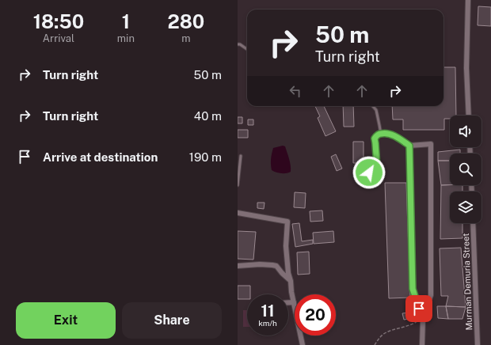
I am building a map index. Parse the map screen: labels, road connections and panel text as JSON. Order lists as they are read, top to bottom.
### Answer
{
  "streets": {
    "street": ["Murman Demuria Street"]
  },
  "page": {
    "eta": [
      "18:50",
      "Arrival",
      "1",
      "min",
      "280",
      "m"
    ],
    "turn": ["50 m", "Turn right"],
    "list": [
      {
        "name": "Turn right",
        "value": "50 m"
      },
      {
        "name": "Turn right",
        "value": "40 m"
      },
      {
        "name": "Arrive at destination",
        "value": "190 m"
      }
    ],
    "speed": "11 km/h",
    "limit": "20",
    "buttons": ["Exit", "Share"]
  }
}
